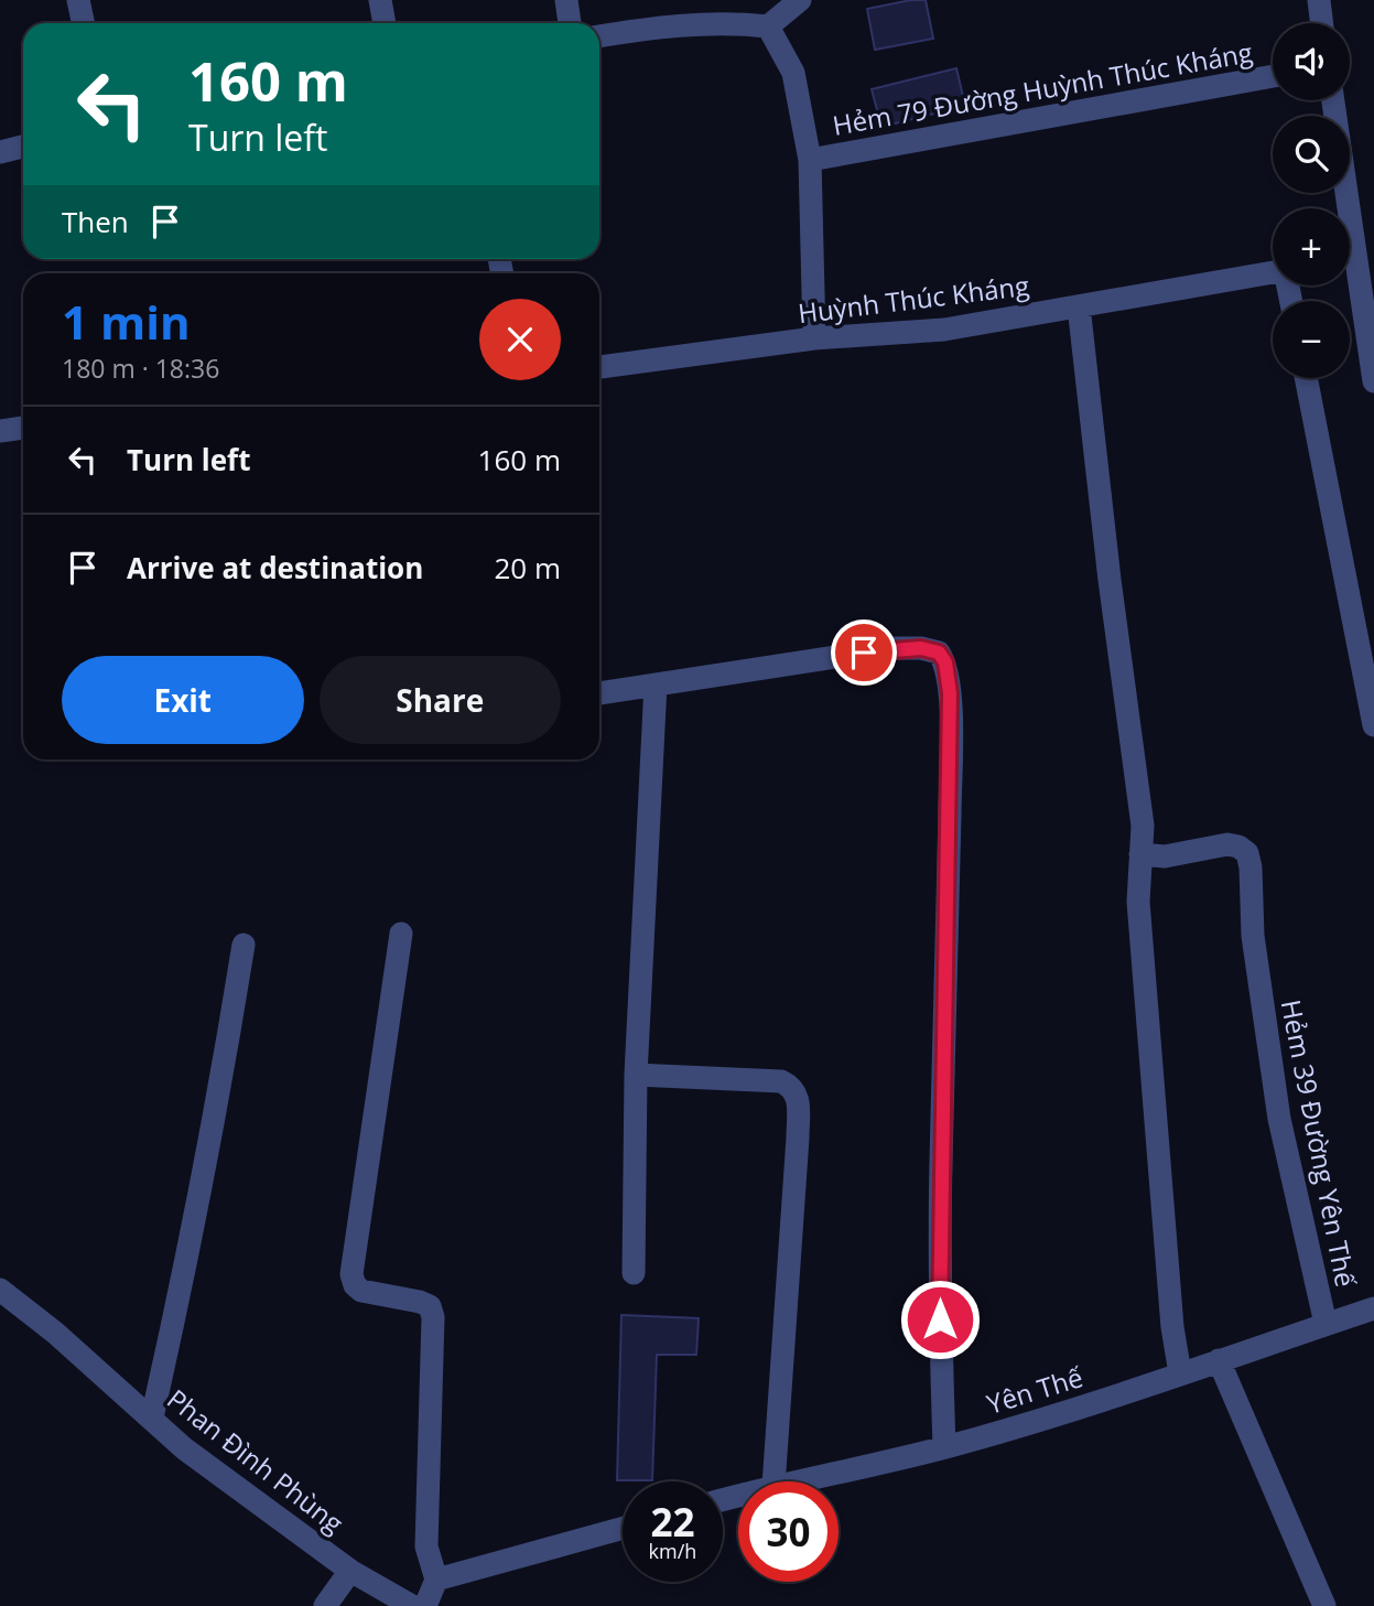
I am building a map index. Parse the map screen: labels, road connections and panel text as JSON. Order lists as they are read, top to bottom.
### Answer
{
  "streets": {
    "street": [
      "Hẻm 79 Đường Huỳnh Thúc Kháng",
      "Huỳnh Thúc Kháng",
      "Hẻm 39 Đường Yên Thế",
      "Yên Thế",
      "Phan Đình Phùng"
    ]
  },
  "crossings": [
    ["Hẻm 39 Đường Yên Thế", "Yên Thế"]
  ],
  "page": {
    "map_buttons": ["+", "−"],
    "turn": ["160 m", "Turn left"],
    "then": "Then",
    "heading": ["1 min", "180 m · 18:36"],
    "list": [
      {
        "name": "Turn left",
        "value": "160 m"
      },
      {
        "name": "Arrive at destination",
        "value": "20 m"
      }
    ],
    "buttons": ["Exit", "Share"],
    "speed": "22 km/h",
    "limit": "30"
  }
}
